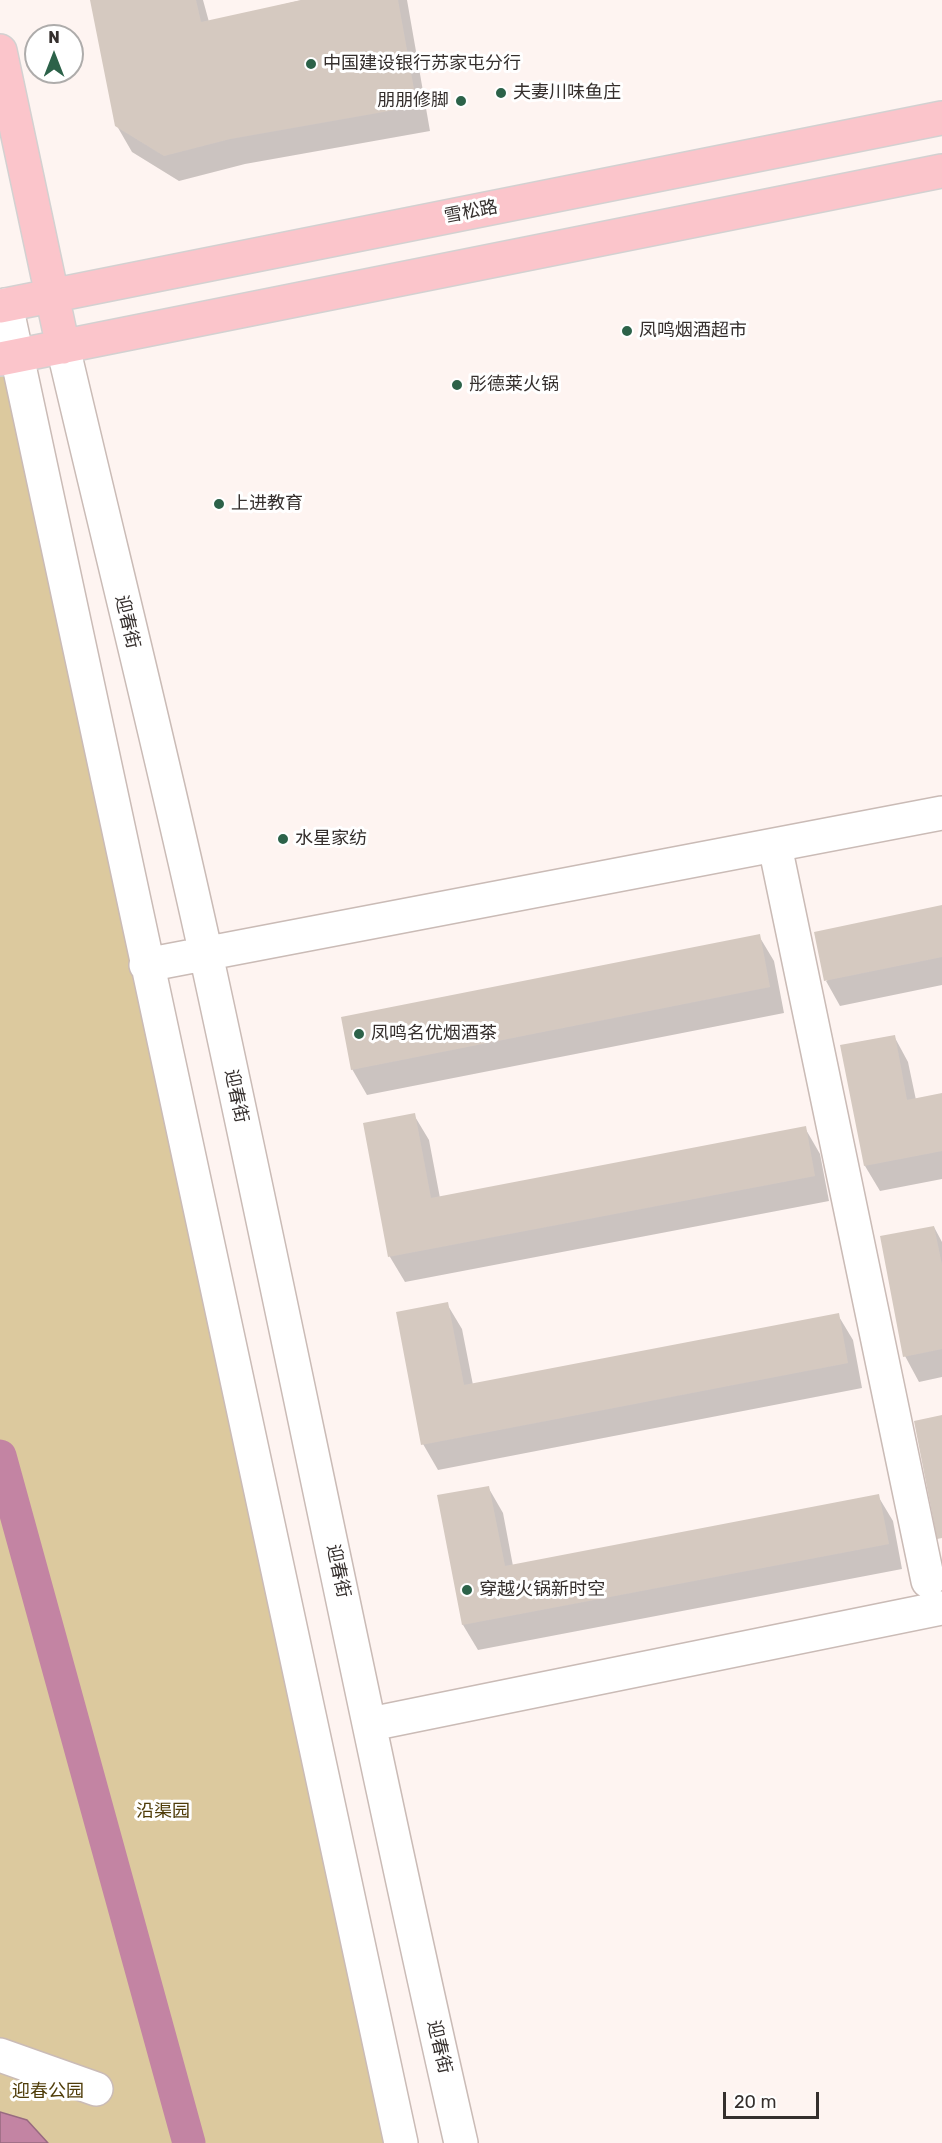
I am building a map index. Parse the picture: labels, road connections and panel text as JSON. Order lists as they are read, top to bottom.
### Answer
{
  "streets": {
    "main road": ["雪松路", "迎春街"]
  },
  "crossings": [
    ["雪松路", "迎春街"]
  ],
  "parks": ["沿渠园", "迎春公园"],
  "places": [
    "中国建设银行苏家屯分行",
    "夫妻川味鱼庄",
    "朋朋修脚",
    "凤鸣烟酒超市",
    "彤德莱火锅",
    "上进教育",
    "水星家纺",
    "凤鸣名优烟酒茶",
    "穿越火锅新时空"
  ],
  "scale_bar": "20 m",
  "north": "top"
}
